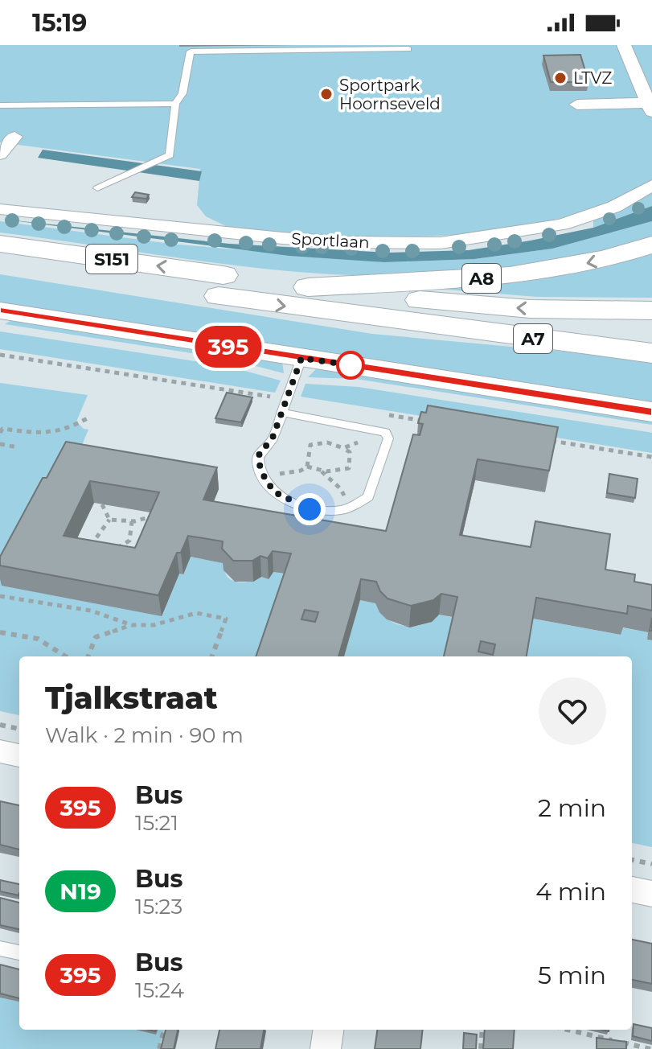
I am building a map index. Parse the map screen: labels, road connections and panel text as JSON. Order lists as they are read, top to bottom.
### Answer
{
  "streets": {
    "main road": ["S151", "A8", "A7"],
    "street": ["Sportlaan"]
  },
  "crossings": [
    ["S151", "A8"],
    ["S151", "A7"],
    ["A8", "A7"]
  ],
  "places": ["LTVZ", "Sportpark Hoornseveld"],
  "lines": ["bus line 395"],
  "page": {
    "status": "15:19",
    "on_map": "395",
    "heading": ["Tjalkstraat", "Walk · 2 min · 90 m"],
    "list": [
      {
        "mark": "395",
        "name": "Bus",
        "note": "15:21",
        "value": "2 min"
      },
      {
        "mark": "N19",
        "name": "Bus",
        "note": "15:23",
        "value": "4 min"
      },
      {
        "mark": "395",
        "name": "Bus",
        "note": "15:24",
        "value": "5 min"
      }
    ]
  }
}
